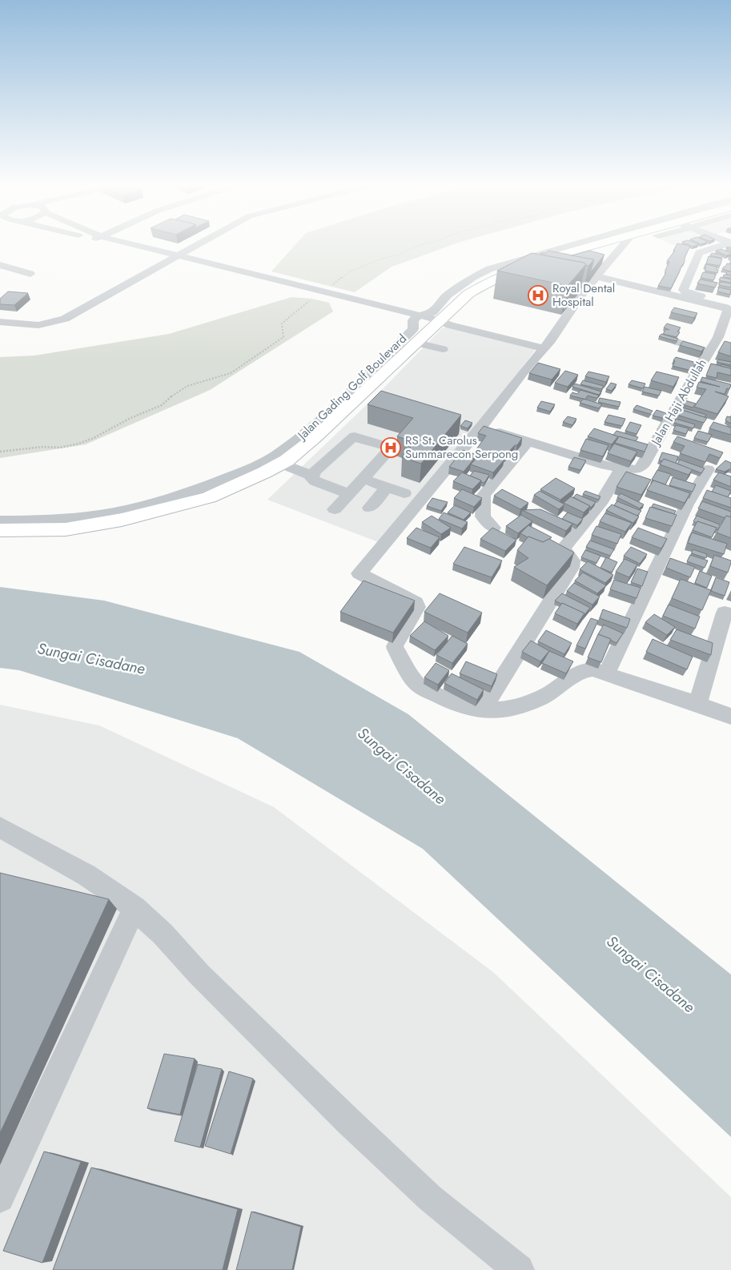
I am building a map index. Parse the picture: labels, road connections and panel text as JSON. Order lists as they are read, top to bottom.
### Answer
{
  "streets": {
    "main road": ["Jalan Gading Golf Boulevard"],
    "street": ["Jalan Haji Abdullah"]
  },
  "water": ["Sungai Cisadane"],
  "places": {
    "hospital": ["Royal Dental Hospital", "RS St. Carolus Summarecon Serpong"]
  }
}
